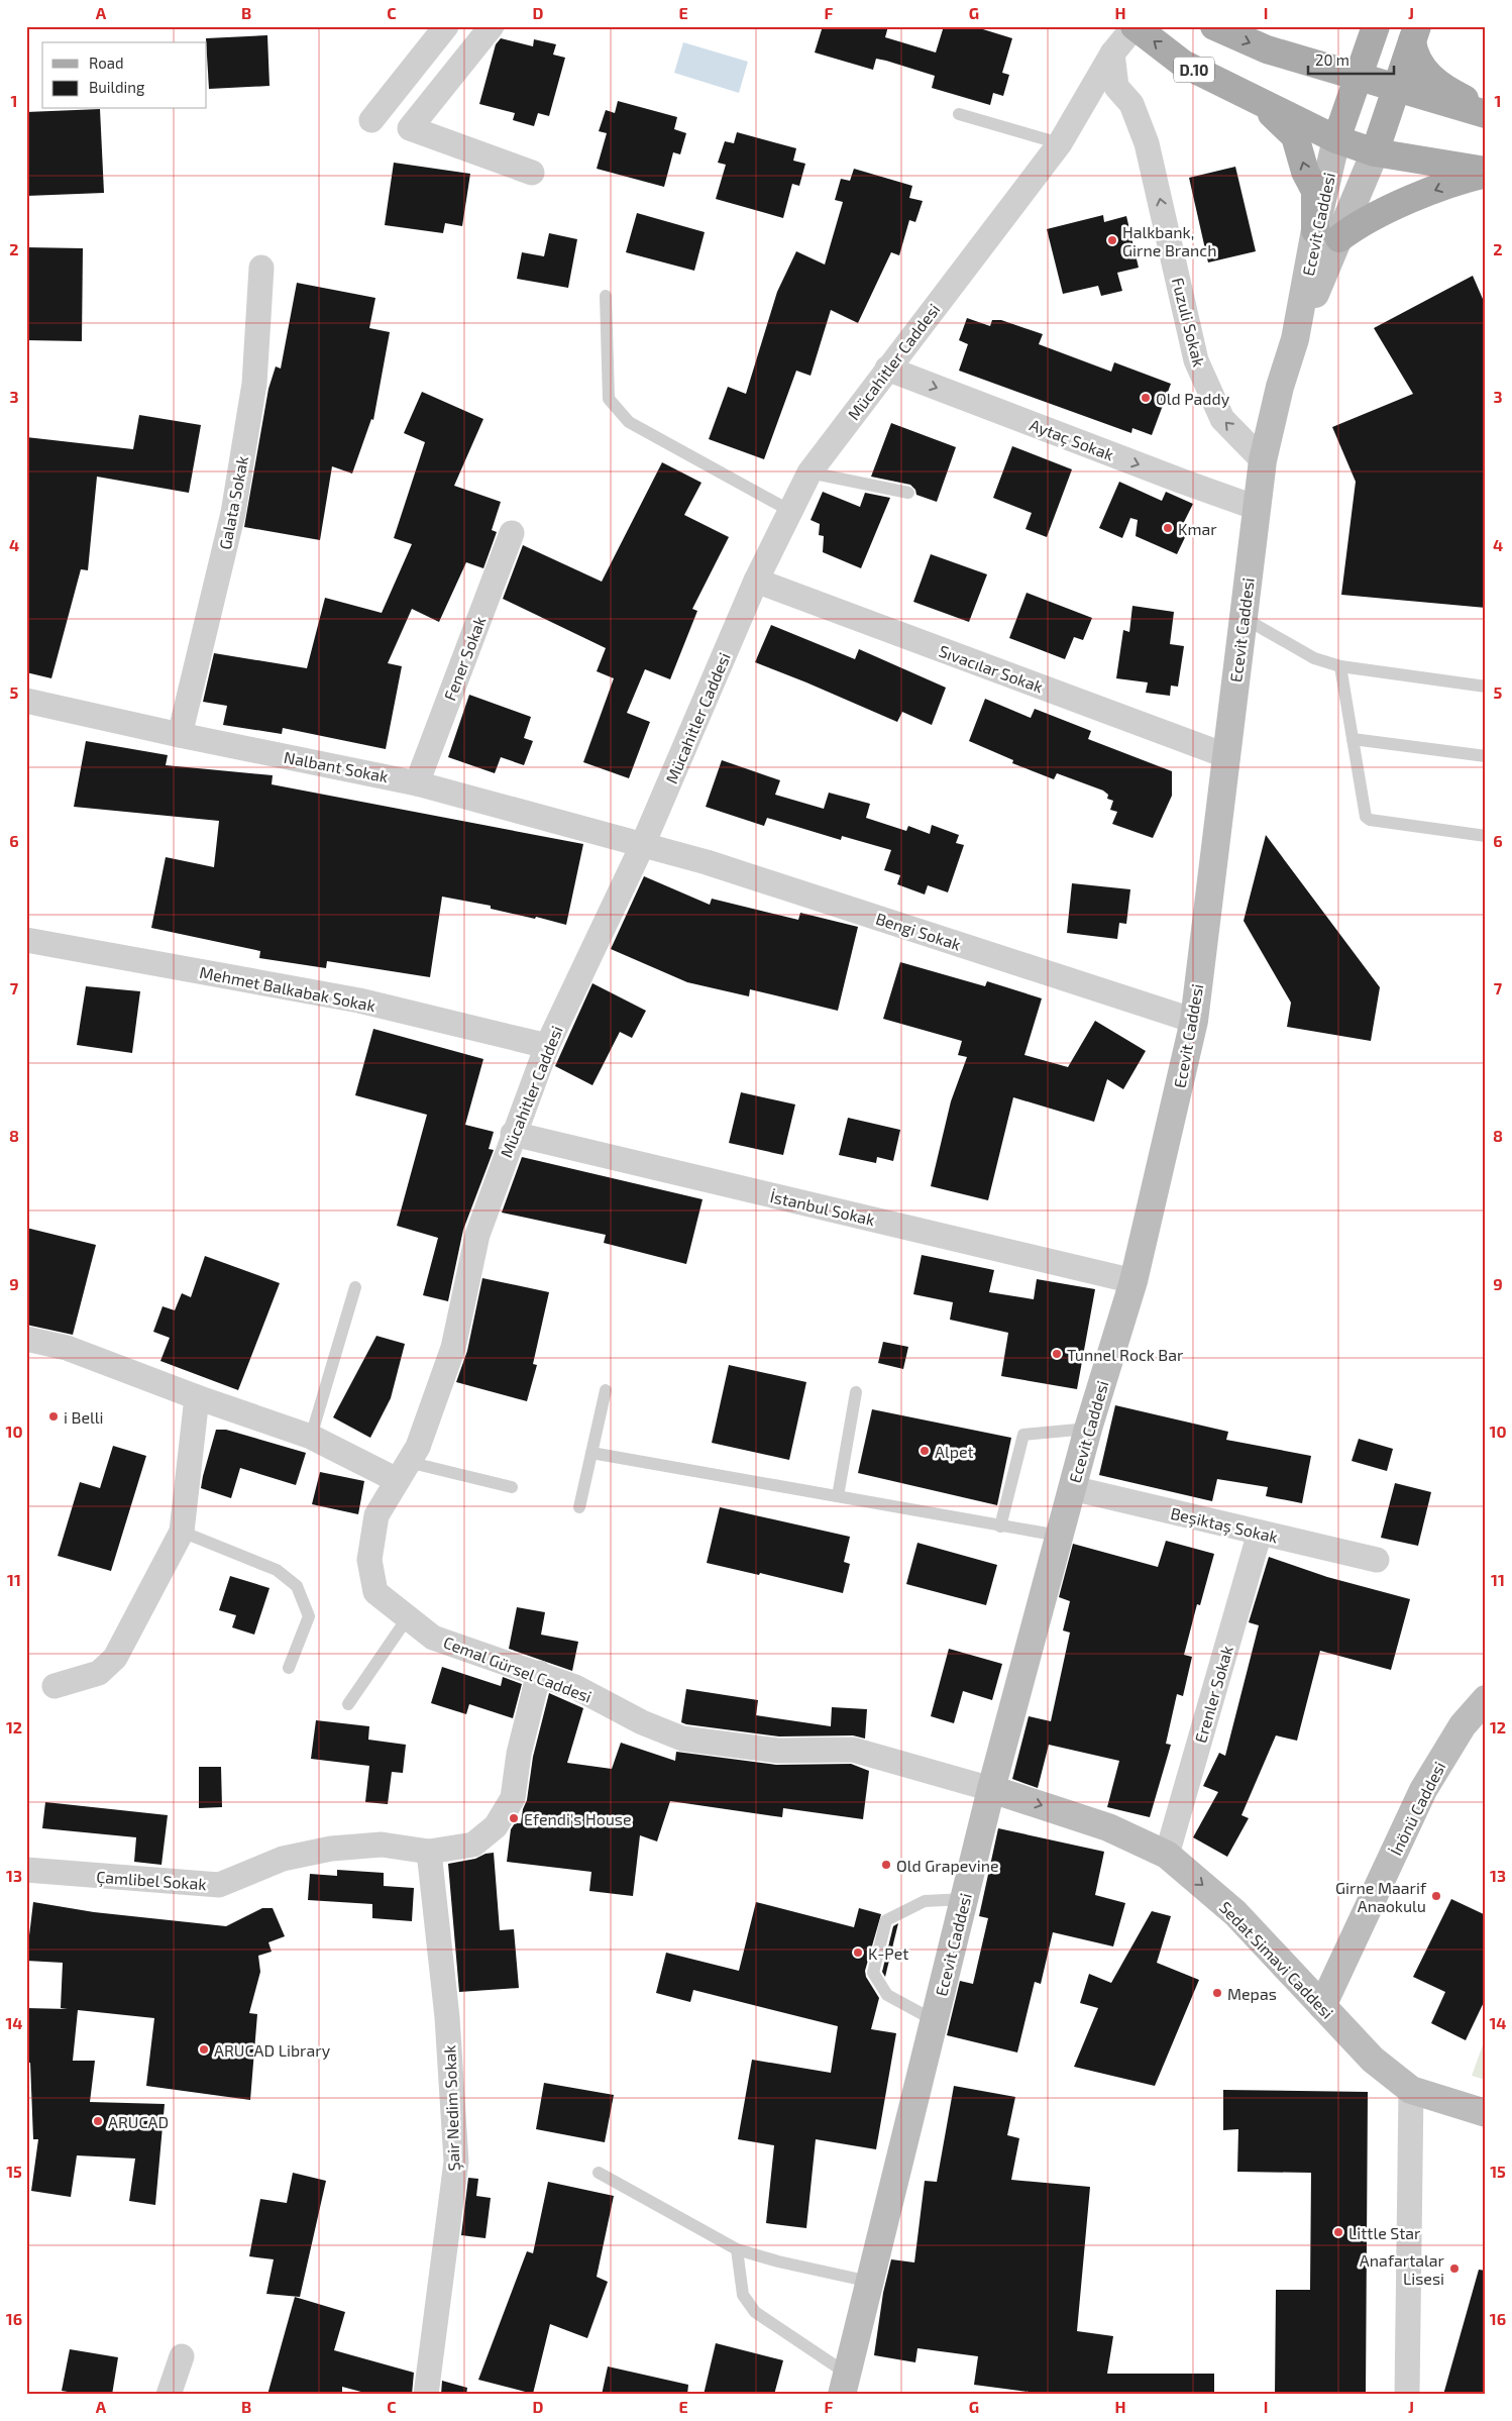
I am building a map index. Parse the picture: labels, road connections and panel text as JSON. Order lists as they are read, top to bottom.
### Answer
{
  "streets": {
    "main road": [
      "D.10",
      "Ecevit Caddesi",
      "İnönü Caddesi",
      "Sedat Simavi Caddesi"
    ],
    "street": [
      "Fuzuli Sokak",
      "Mücahitler Caddesi",
      "Aytaç Sokak",
      "Galata Sokak",
      "Fener Sokak",
      "Sıvacılar Sokak",
      "Nalbant Sokak",
      "Bengi Sokak",
      "Mehmet Balkabak Sokak",
      "İstanbul Sokak",
      "Beşiktaş Sokak",
      "Cemal Gürsel Caddesi",
      "Erenler Sokak",
      "Çamlibel Sokak",
      "Şair Nedim Sokak"
    ]
  },
  "crossings": [
    ["D.10", "Ecevit Caddesi"],
    ["D.10", "Mücahitler Caddesi"],
    ["Ecevit Caddesi", "Fuzuli Sokak"],
    ["Ecevit Caddesi", "Aytaç Sokak"],
    ["Ecevit Caddesi", "Sıvacılar Sokak"],
    ["Ecevit Caddesi", "Bengi Sokak"],
    ["Ecevit Caddesi", "İstanbul Sokak"],
    ["Ecevit Caddesi", "Beşiktaş Sokak"],
    ["Ecevit Caddesi", "Cemal Gürsel Caddesi"],
    ["Ecevit Caddesi", "Sedat Simavi Caddesi"],
    ["Fuzuli Sokak", "Mücahitler Caddesi"],
    ["Mücahitler Caddesi", "Aytaç Sokak"],
    ["Mücahitler Caddesi", "Sıvacılar Sokak"],
    ["Mücahitler Caddesi", "Nalbant Sokak"],
    ["Mücahitler Caddesi", "Bengi Sokak"],
    ["Mücahitler Caddesi", "Mehmet Balkabak Sokak"],
    ["Mücahitler Caddesi", "İstanbul Sokak"],
    ["Mücahitler Caddesi", "Cemal Gürsel Caddesi"],
    ["Galata Sokak", "Nalbant Sokak"],
    ["Fener Sokak", "Nalbant Sokak"],
    ["Nalbant Sokak", "Bengi Sokak"],
    ["Beşiktaş Sokak", "Erenler Sokak"],
    ["Cemal Gürsel Caddesi", "Çamlibel Sokak"],
    ["Cemal Gürsel Caddesi", "Sedat Simavi Caddesi"],
    ["Erenler Sokak", "Sedat Simavi Caddesi"],
    ["İnönü Caddesi", "Sedat Simavi Caddesi"],
    ["Çamlibel Sokak", "Şair Nedim Sokak"]
  ],
  "one_way": ["Fuzuli Sokak", "Aytaç Sokak", "Sedat Simavi Caddesi"],
  "places": [
    "Halkbank, Girne Branch",
    "Old Paddy",
    "Kmar",
    "Tunnel Rock Bar",
    "i Belli",
    "Alpet",
    "Efendi's House",
    "Old Grapevine",
    "Girne Maarif Anaokulu",
    "K-Pet",
    "Mepas",
    "ARUCAD Library",
    "ARUCAD",
    "Little Star",
    "Anafartalar Lisesi"
  ],
  "legend": ["Road", "Building"],
  "scale_bar": "20 m",
  "grid": {
    "columns": [
      "A",
      "B",
      "C",
      "D",
      "E",
      "F",
      "G",
      "H",
      "I",
      "J"
    ],
    "rows": [
      "1",
      "2",
      "3",
      "4",
      "5",
      "6",
      "7",
      "8",
      "9",
      "10",
      "11",
      "12",
      "13",
      "14",
      "15",
      "16"
    ]
  }
}
